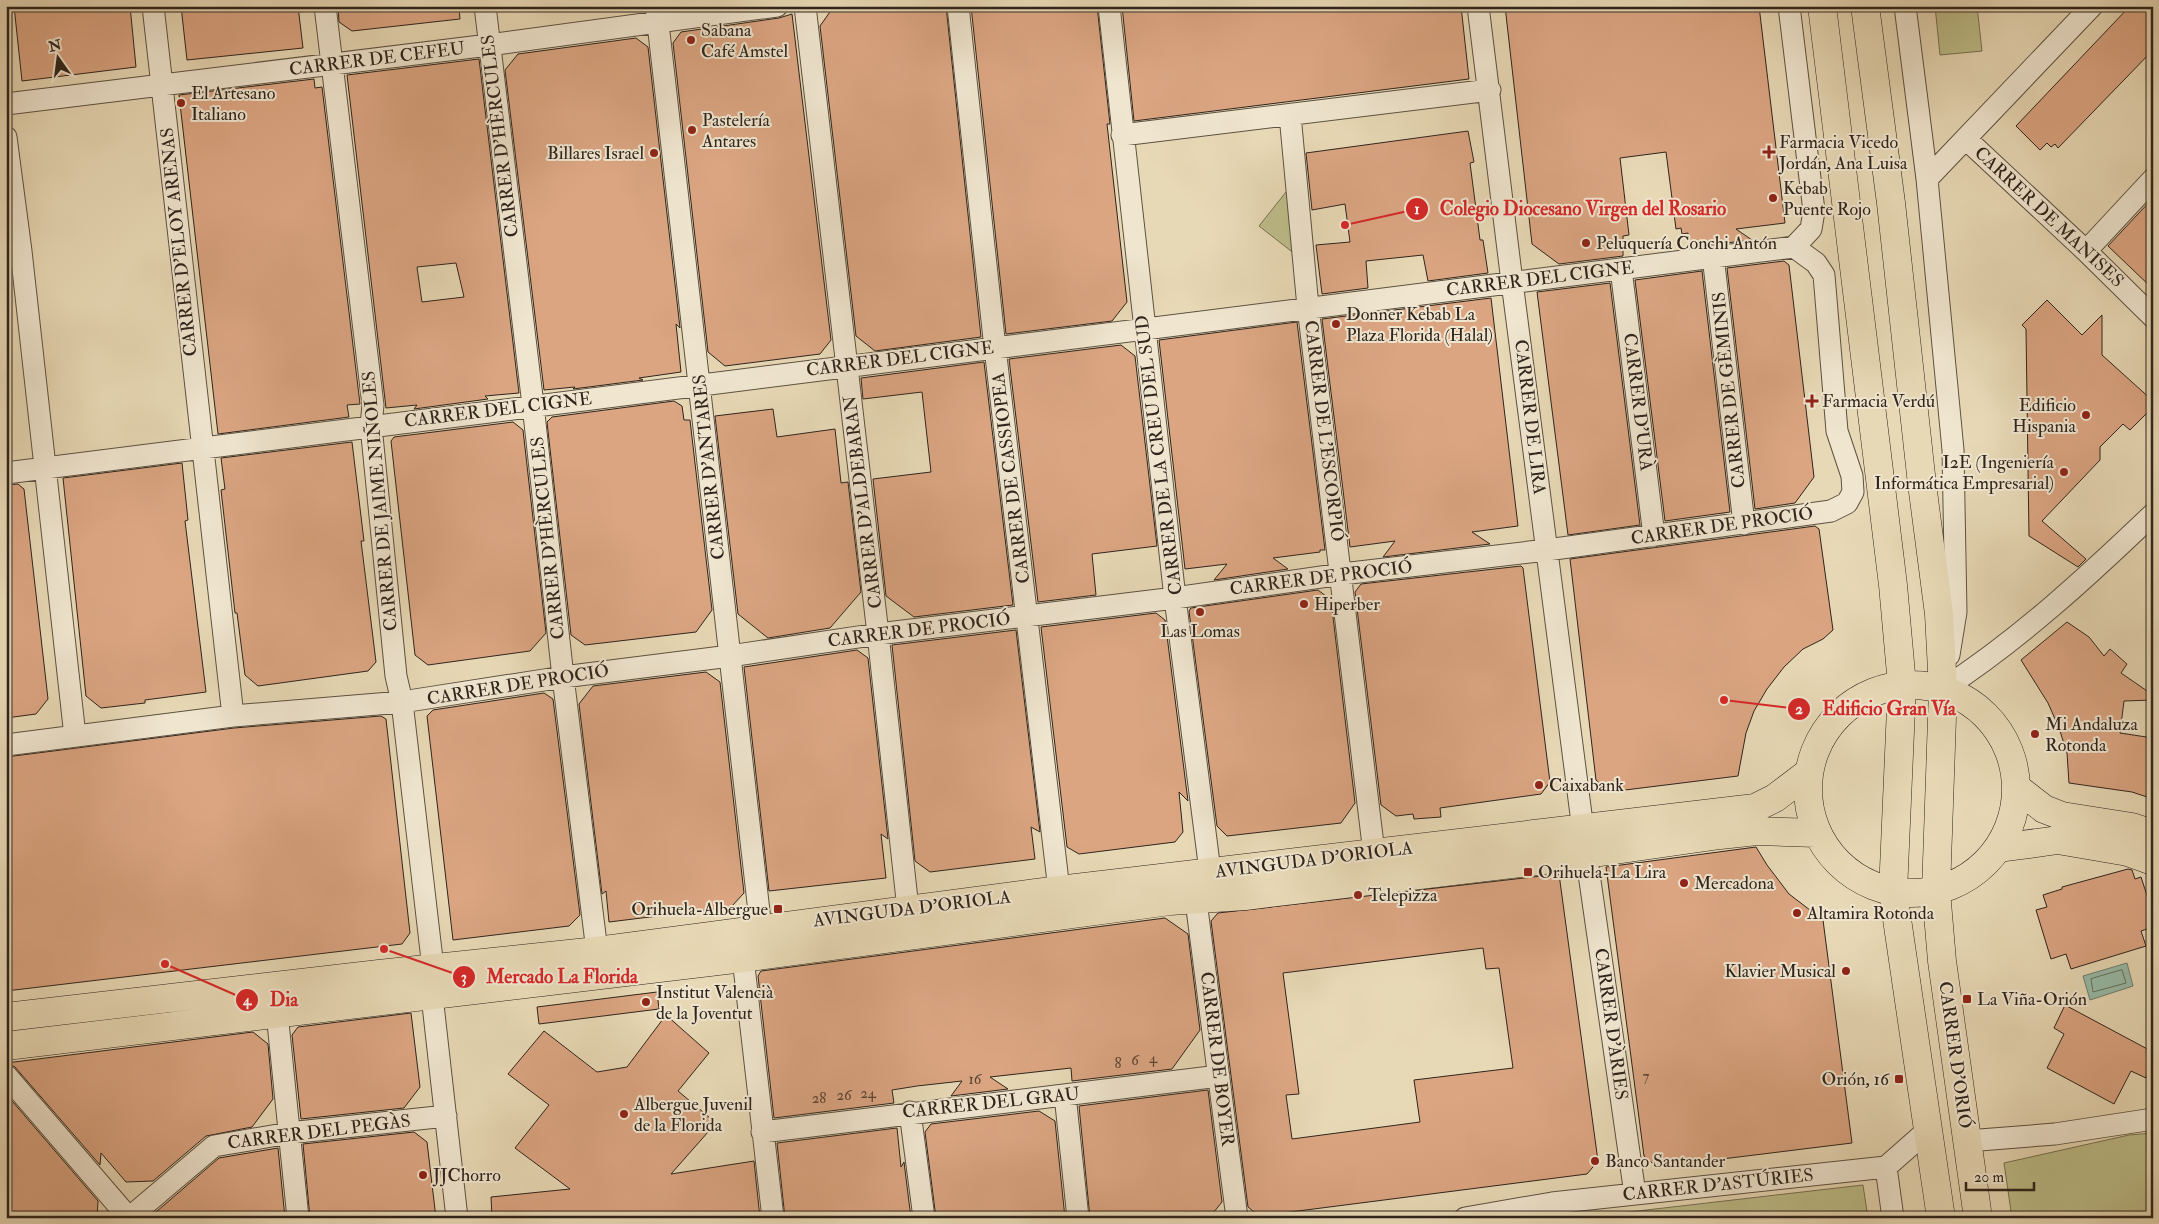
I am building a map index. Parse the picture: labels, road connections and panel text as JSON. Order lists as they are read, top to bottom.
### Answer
{
  "streets": {
    "main road": ["AVINGUDA D'ORIOLA", "CARRER D'ORIÓ"],
    "street": [
      "CARRER DE CEFEU",
      "CARRER D'HÈRCULES",
      "CARRER DE MANISES",
      "CARRER D'ELOY ARENAS",
      "CARRER DEL CIGNE",
      "CARRER DE GÈMINIS",
      "CARRER D'URÀ",
      "CARRER DE LIRA",
      "CARRER DE L'ESCORPIÓ",
      "CARRER DE LA CREU DEL SUD",
      "CARRER D'ANTARES",
      "CARRER DE CASSIOPEA",
      "CARRER DE JAIME NIÑOLES",
      "CARRER D'ALDEBARAN",
      "CARRER DE PROCIÓ",
      "CARRER D'ÀRIES",
      "CARRER DE BOYER",
      "CARRER DEL GRAU",
      "CARRER DEL PEGÀS",
      "CARRER D'ASTÚRIES"
    ]
  },
  "crossings": [
    ["CARRER DE CEFEU", "CARRER D'HÈRCULES"],
    ["CARRER DE CEFEU", "CARRER D'ELOY ARENAS"],
    ["CARRER DE CEFEU", "CARRER D'ANTARES"],
    ["CARRER DE CEFEU", "CARRER DE JAIME NIÑOLES"],
    ["CARRER D'HÈRCULES", "CARRER DEL CIGNE"],
    ["CARRER D'HÈRCULES", "CARRER DE PROCIÓ"],
    ["CARRER D'HÈRCULES", "AVINGUDA D'ORIOLA"],
    ["CARRER D'ELOY ARENAS", "CARRER DEL CIGNE"],
    ["CARRER D'ELOY ARENAS", "CARRER DE PROCIÓ"],
    ["CARRER DEL CIGNE", "CARRER DE GÈMINIS"],
    ["CARRER DEL CIGNE", "CARRER D'URÀ"],
    ["CARRER DEL CIGNE", "CARRER DE LIRA"],
    ["CARRER DEL CIGNE", "CARRER DE L'ESCORPIÓ"],
    ["CARRER DEL CIGNE", "CARRER DE LA CREU DEL SUD"],
    ["CARRER DEL CIGNE", "CARRER D'ANTARES"],
    ["CARRER DEL CIGNE", "CARRER DE CASSIOPEA"],
    ["CARRER DEL CIGNE", "CARRER DE JAIME NIÑOLES"],
    ["CARRER DEL CIGNE", "CARRER D'ALDEBARAN"],
    ["CARRER DEL CIGNE", "CARRER DE PROCIÓ"],
    ["CARRER DE GÈMINIS", "CARRER DE PROCIÓ"],
    ["CARRER D'URÀ", "CARRER DE PROCIÓ"],
    ["CARRER DE LIRA", "CARRER DE PROCIÓ"],
    ["CARRER DE LIRA", "AVINGUDA D'ORIOLA"],
    ["CARRER DE LIRA", "CARRER D'ÀRIES"],
    ["CARRER DE L'ESCORPIÓ", "CARRER DE PROCIÓ"],
    ["CARRER DE L'ESCORPIÓ", "AVINGUDA D'ORIOLA"],
    ["CARRER DE LA CREU DEL SUD", "CARRER DE PROCIÓ"],
    ["CARRER DE LA CREU DEL SUD", "AVINGUDA D'ORIOLA"],
    ["CARRER D'ANTARES", "CARRER DE PROCIÓ"],
    ["CARRER D'ANTARES", "AVINGUDA D'ORIOLA"],
    ["CARRER DE CASSIOPEA", "CARRER DE PROCIÓ"],
    ["CARRER DE CASSIOPEA", "AVINGUDA D'ORIOLA"],
    ["CARRER DE JAIME NIÑOLES", "CARRER DE PROCIÓ"],
    ["CARRER DE JAIME NIÑOLES", "AVINGUDA D'ORIOLA"],
    ["CARRER DE JAIME NIÑOLES", "CARRER DEL PEGÀS"],
    ["CARRER D'ALDEBARAN", "CARRER DE PROCIÓ"],
    ["CARRER D'ALDEBARAN", "AVINGUDA D'ORIOLA"],
    ["AVINGUDA D'ORIOLA", "CARRER D'ÀRIES"],
    ["AVINGUDA D'ORIOLA", "CARRER DE BOYER"],
    ["CARRER D'ÀRIES", "CARRER D'ASTÚRIES"],
    ["CARRER DE BOYER", "CARRER DEL GRAU"]
  ],
  "places": {
    "other": [
      "Sabana Café Amstel",
      "El Artesano Italiano",
      "Pastelería Antares",
      "Billares Israel",
      "Kebab Puente Rojo",
      "Colegio Diocesano Virgen del Rosario",
      "Peluquería Conchi Antón",
      "Donner Kebab La Plaza Florida (Halal)",
      "Edificio Hispania",
      "I2E (Ingeniería Informática Empresarial)",
      "Hiperber",
      "Las Lomas",
      "Edificio Gran Vía",
      "Mi Andaluza Rotonda",
      "Caixabank",
      "Mercadona",
      "Telepizza",
      "Altamira Rotonda",
      "Mercado La Florida",
      "Dia",
      "Klavier Musical",
      "Institut Valencià de la Joventut",
      "Albergue Juvenil de la Florida",
      "Banco Santander",
      "JJChorro"
    ],
    "health": ["Farmacia Vicedo Jordán, Ana Luisa", "Farmacia Verdú"],
    "transit": [
      "Orihuela-La Lira",
      "Orihuela-Albergue",
      "La Viña-Orión",
      "Orión, 16"
    ]
  },
  "house_numbers": [
    "4",
    "6",
    "8",
    "7",
    "16",
    "24",
    "26",
    "28"
  ],
  "scale_bar": "20 m",
  "north": "top"
}
